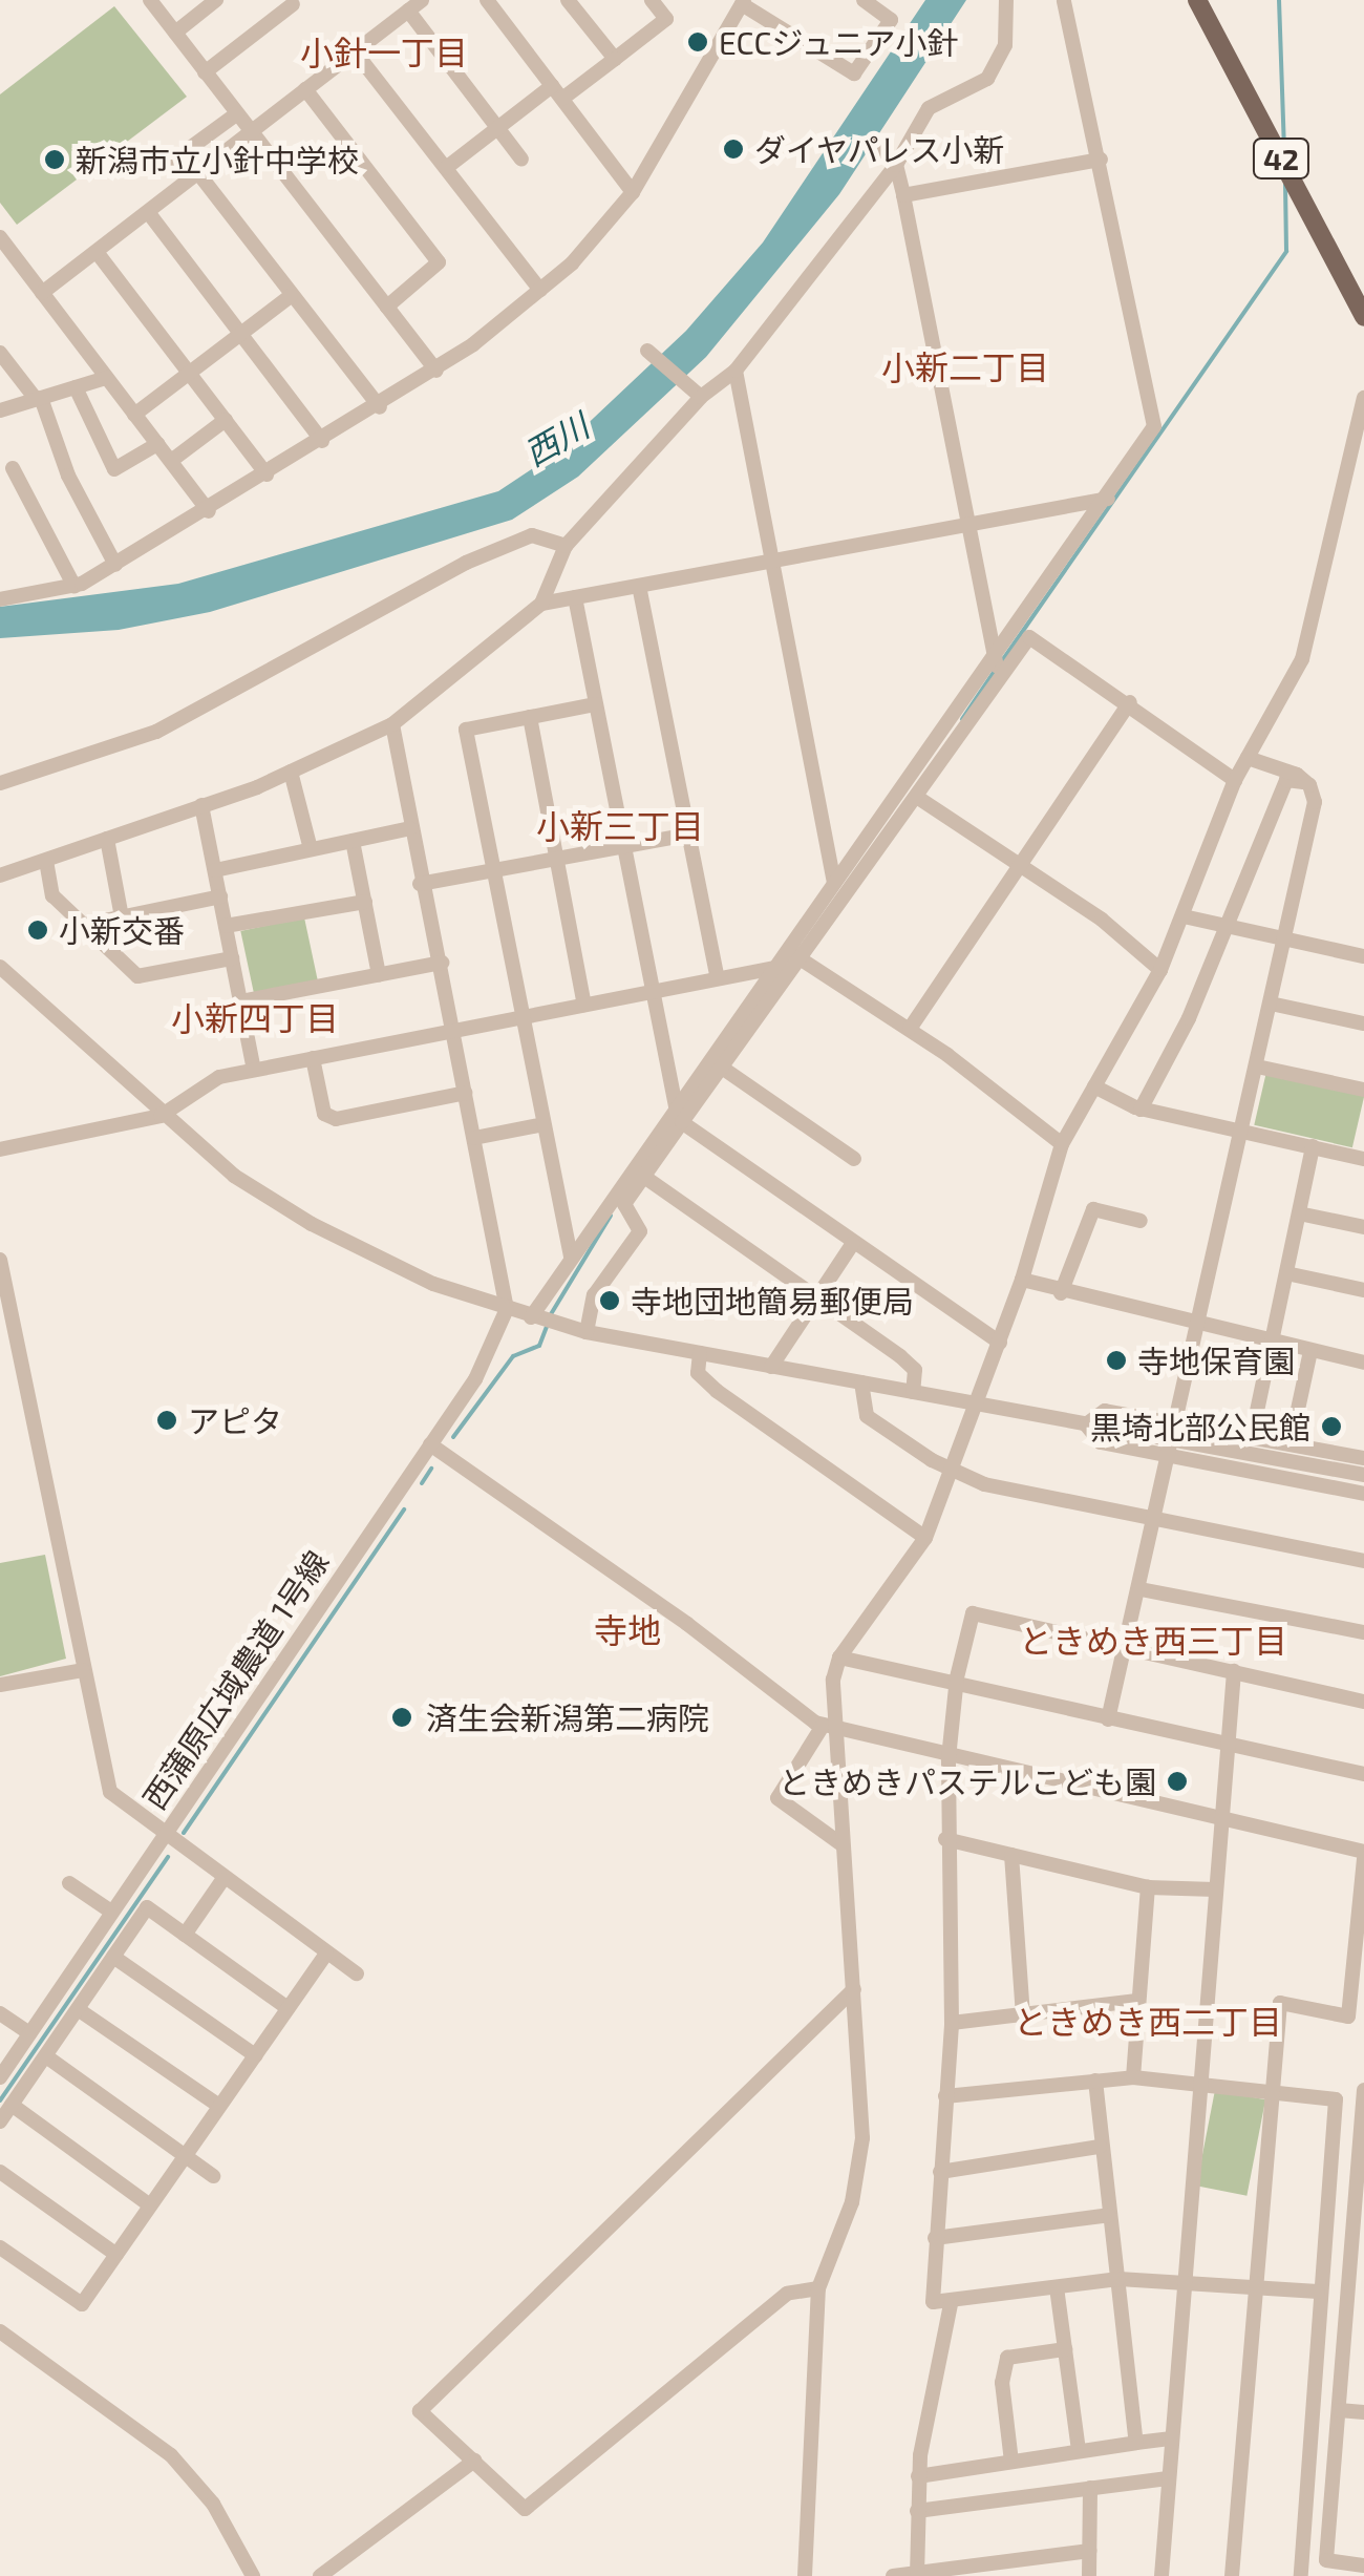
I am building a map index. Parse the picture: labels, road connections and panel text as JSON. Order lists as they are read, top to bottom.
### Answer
{
  "streets": {
    "main road": ["42"],
    "street": ["西蒲原広域農道 1号線"]
  },
  "districts": [
    "小針一丁目",
    "小新二丁目",
    "小新三丁目",
    "小新四丁目",
    "寺地",
    "ときめき西三丁目",
    "ときめき西二丁目"
  ],
  "water": ["西川"],
  "places": [
    "ECCジュニア小針",
    "ダイヤパレス小新",
    "新潟市立小針中学校",
    "小新交番",
    "寺地団地簡易郵便局",
    "寺地保育園",
    "アピタ",
    "黒埼北部公民館",
    "済生会新潟第二病院",
    "ときめきパステルこども園"
  ]
}
